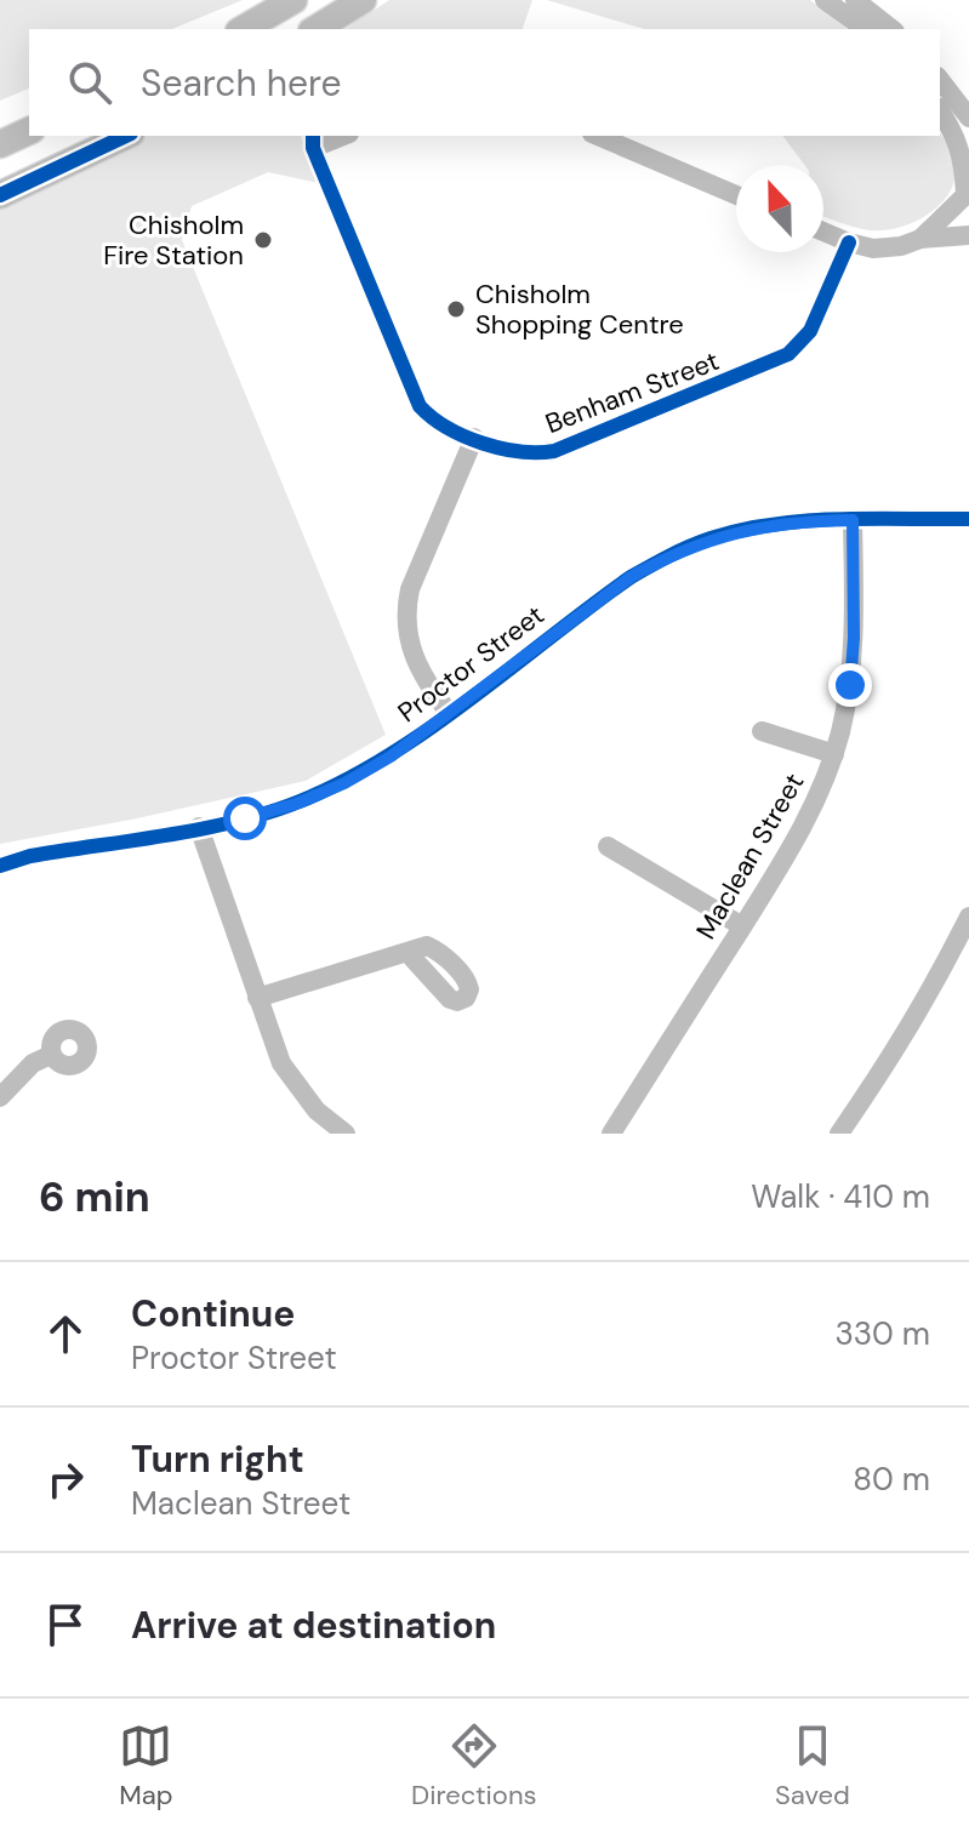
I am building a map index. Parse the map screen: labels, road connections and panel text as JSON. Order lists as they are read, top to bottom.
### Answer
{
  "streets": {
    "street": ["Benham Street", "Proctor Street", "Maclean Street"]
  },
  "crossings": [
    ["Proctor Street", "Maclean Street"]
  ],
  "places": ["Chisholm Fire Station", "Chisholm Shopping Centre"],
  "north": "top",
  "page": {
    "search": "Search here",
    "heading": ["6 min", "Walk · 410 m"],
    "list": [
      ["Continue", "Proctor Street", "330 m"],
      ["Turn right", "Maclean Street", "80 m"],
      "Arrive at destination"
    ],
    "nav": ["Map", "Directions", "Saved"]
  }
}
